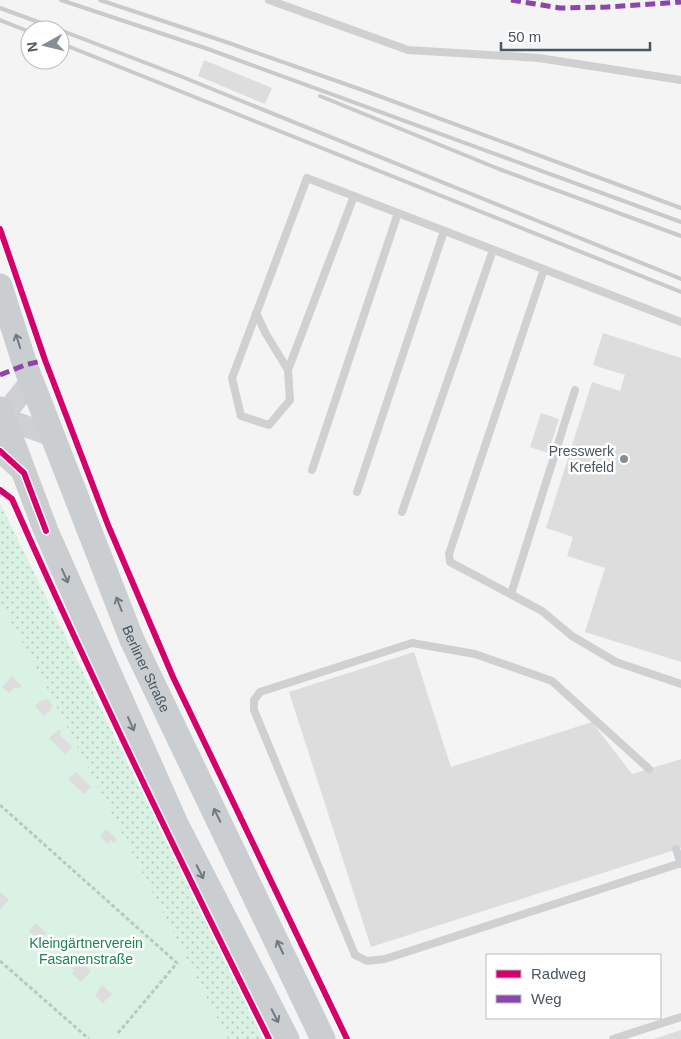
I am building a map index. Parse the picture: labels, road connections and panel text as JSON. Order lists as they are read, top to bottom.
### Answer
{
  "streets": {
    "main road": ["Berliner Straße"]
  },
  "parks": ["Kleingärtnerverein Fasanenstraße"],
  "places": ["Presswerk Krefeld"],
  "legend": ["Radweg", "Weg"],
  "scale_bar": "50 m",
  "north": "left"
}
